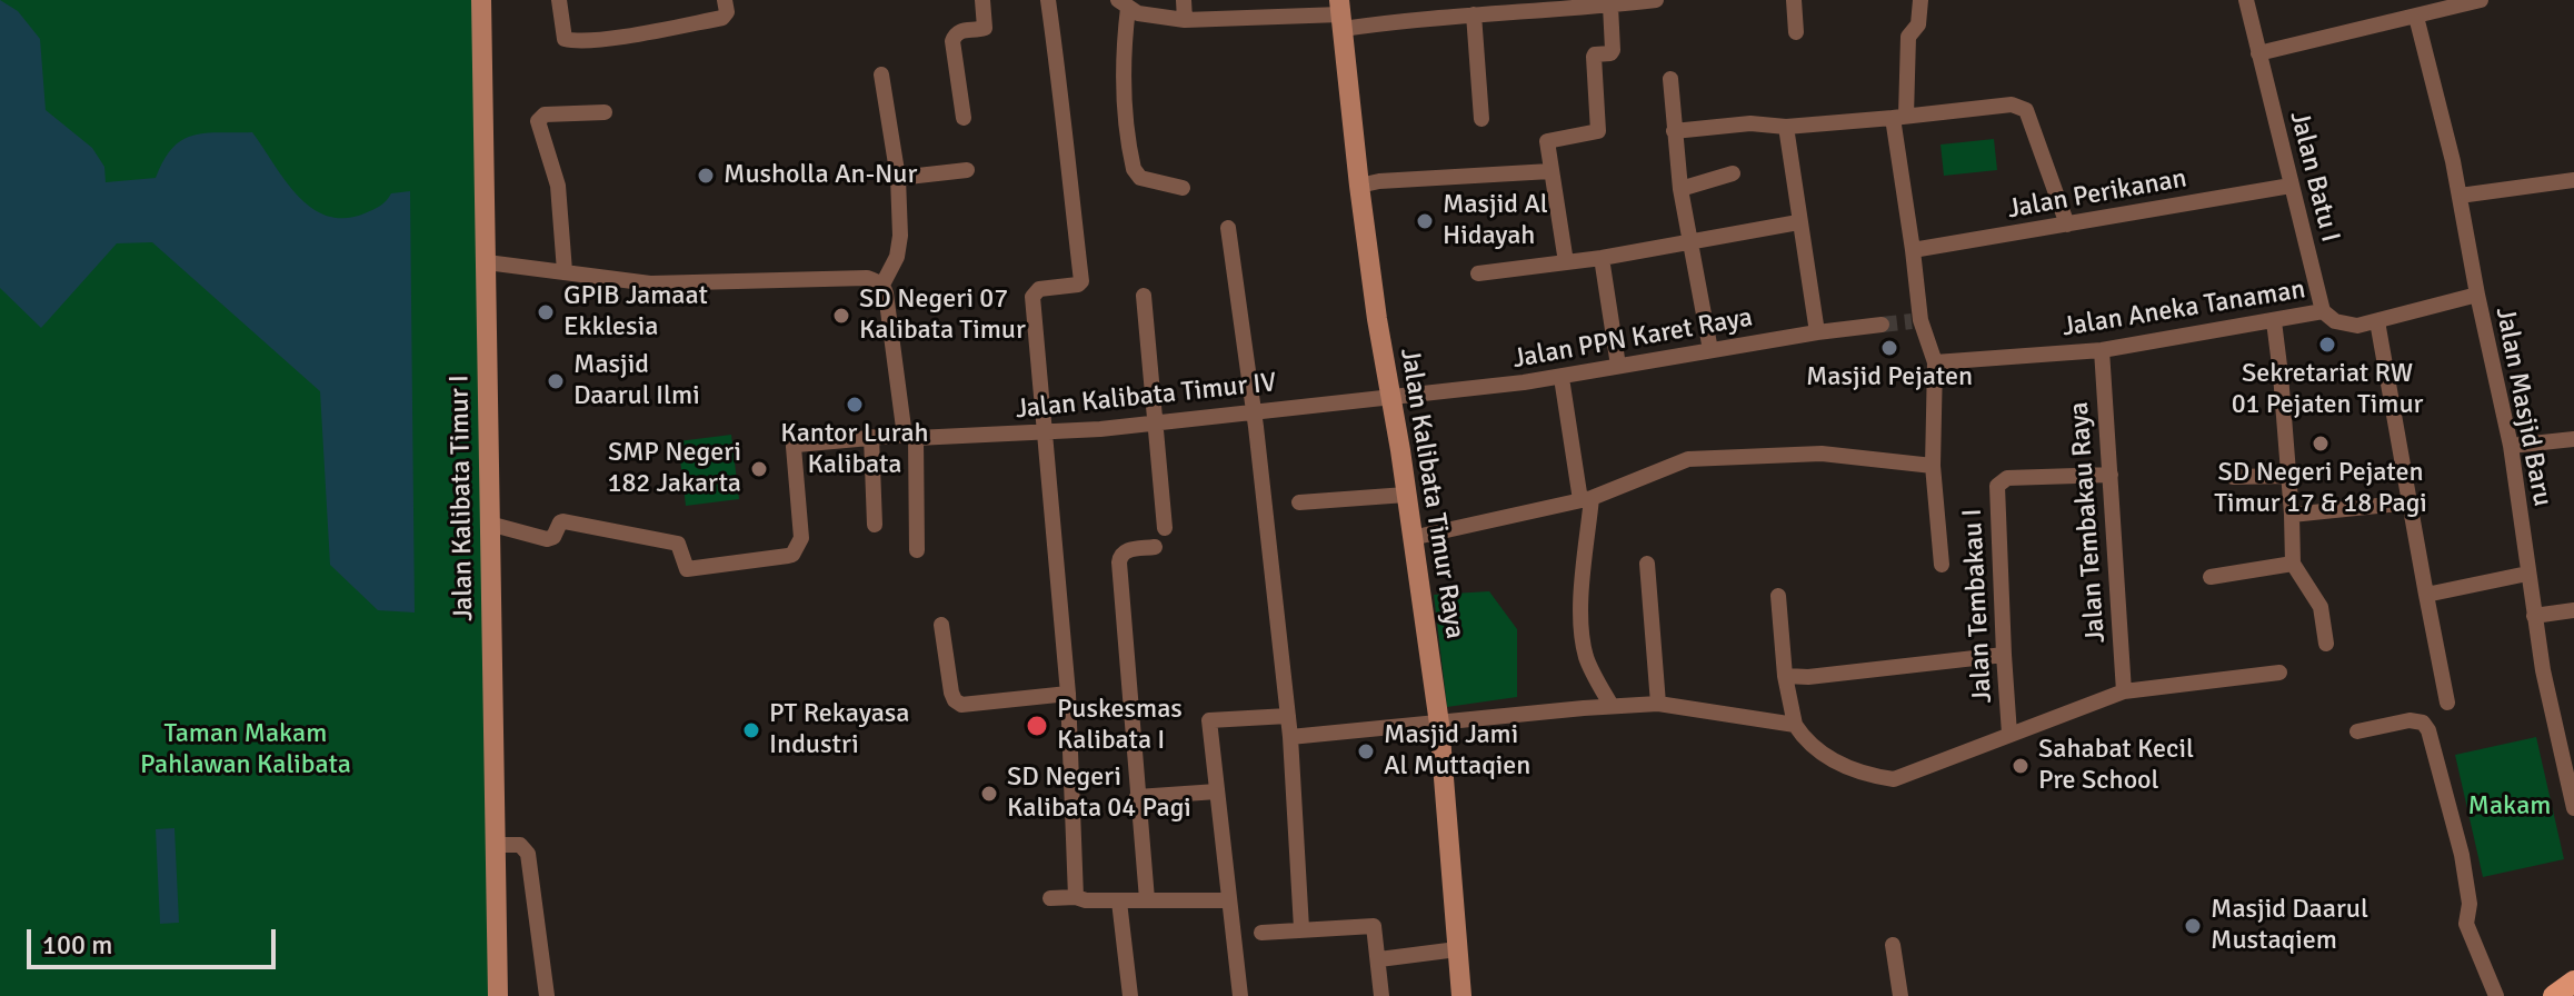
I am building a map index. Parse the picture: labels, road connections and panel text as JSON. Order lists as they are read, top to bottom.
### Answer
{
  "streets": {
    "street": [
      "Jalan Batu I",
      "Jalan Perikanan",
      "Jalan Aneka Tanaman",
      "Jalan PPN Karet Raya",
      "Jalan Kalibata Timur IV",
      "Jalan Masjid Baru",
      "Jalan Kalibata Timur Raya",
      "Jalan Kalibata Timur I",
      "Jalan Tembakau Raya",
      "Jalan Tembakau I"
    ]
  },
  "crossings": [
    ["Jalan Batu I", "Jalan Perikanan"],
    ["Jalan Batu I", "Jalan Aneka Tanaman"],
    ["Jalan Aneka Tanaman", "Jalan Masjid Baru"],
    ["Jalan Aneka Tanaman", "Jalan Tembakau Raya"],
    ["Jalan PPN Karet Raya", "Jalan Kalibata Timur IV"],
    ["Jalan PPN Karet Raya", "Jalan Kalibata Timur Raya"],
    ["Jalan Kalibata Timur IV", "Jalan Kalibata Timur Raya"],
    ["Jalan Kalibata Timur IV", "Jalan Kalibata Timur I"],
    ["Jalan Tembakau Raya", "Jalan Tembakau I"]
  ],
  "parks": ["Taman Makam Pahlawan Kalibata", "Makam"],
  "places": [
    "Musholla An-Nur",
    "Masjid Al Hidayah",
    "GPIB Jamaat Ekklesia",
    "SD Negeri 07 Kalibata Timur",
    "Sekretariat RW 01 Pejaten Timur",
    "Masjid Pejaten",
    "Masjid Daarul Ilmi",
    "Kantor Lurah Kalibata",
    "SD Negeri Pejaten Timur 17 & 18 Pagi",
    "SMP Negeri 182 Jakarta",
    "Puskesmas Kalibata I",
    "PT Rekayasa Industri",
    "Masjid Jami Al Muttaqien",
    "Sahabat Kecil Pre School",
    "SD Negeri Kalibata 04 Pagi",
    "Masjid Daarul Mustaqiem"
  ],
  "scale_bar": "100 m"
}
